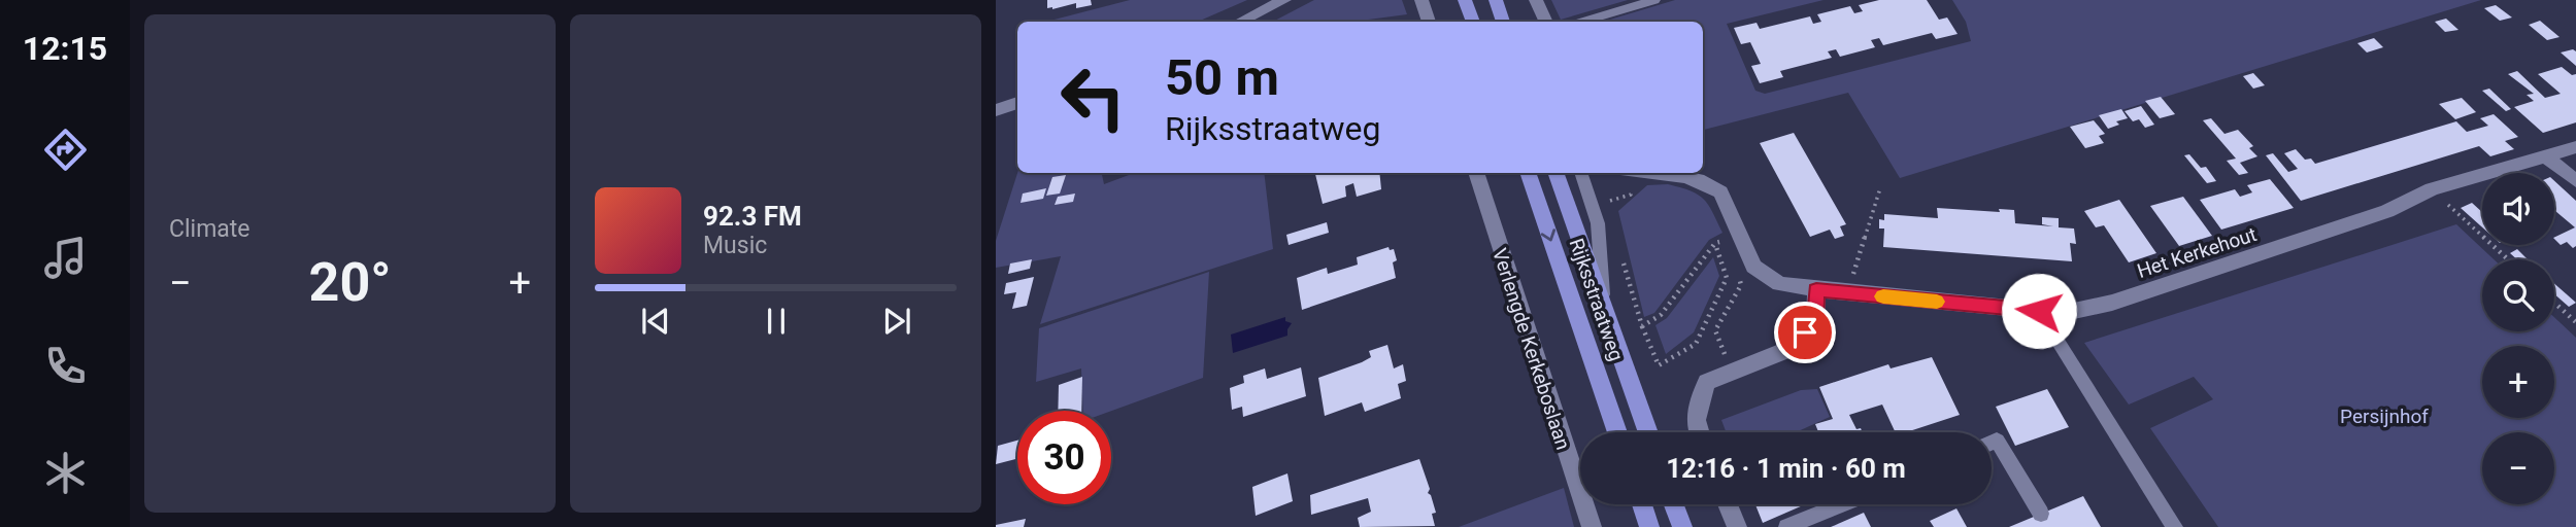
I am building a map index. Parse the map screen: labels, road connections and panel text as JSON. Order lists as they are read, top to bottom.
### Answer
{
  "streets": {
    "main road": ["Rijksstraatweg"],
    "street": ["Het Kerkehout", "Verlengde Kerkeboslaan"]
  },
  "parks": ["Persijnhof"],
  "page": {
    "tabs": "12:15",
    "tile": "Climate",
    "turn": ["50 m", "Rijksstraatweg"],
    "map_buttons": ["+", "−"],
    "song": ["92.3 FM", "Music"],
    "heat": ["−", "20°", "+"],
    "limit": "30",
    "trip": "12:16 · 1 min · 60 m"
  }
}
